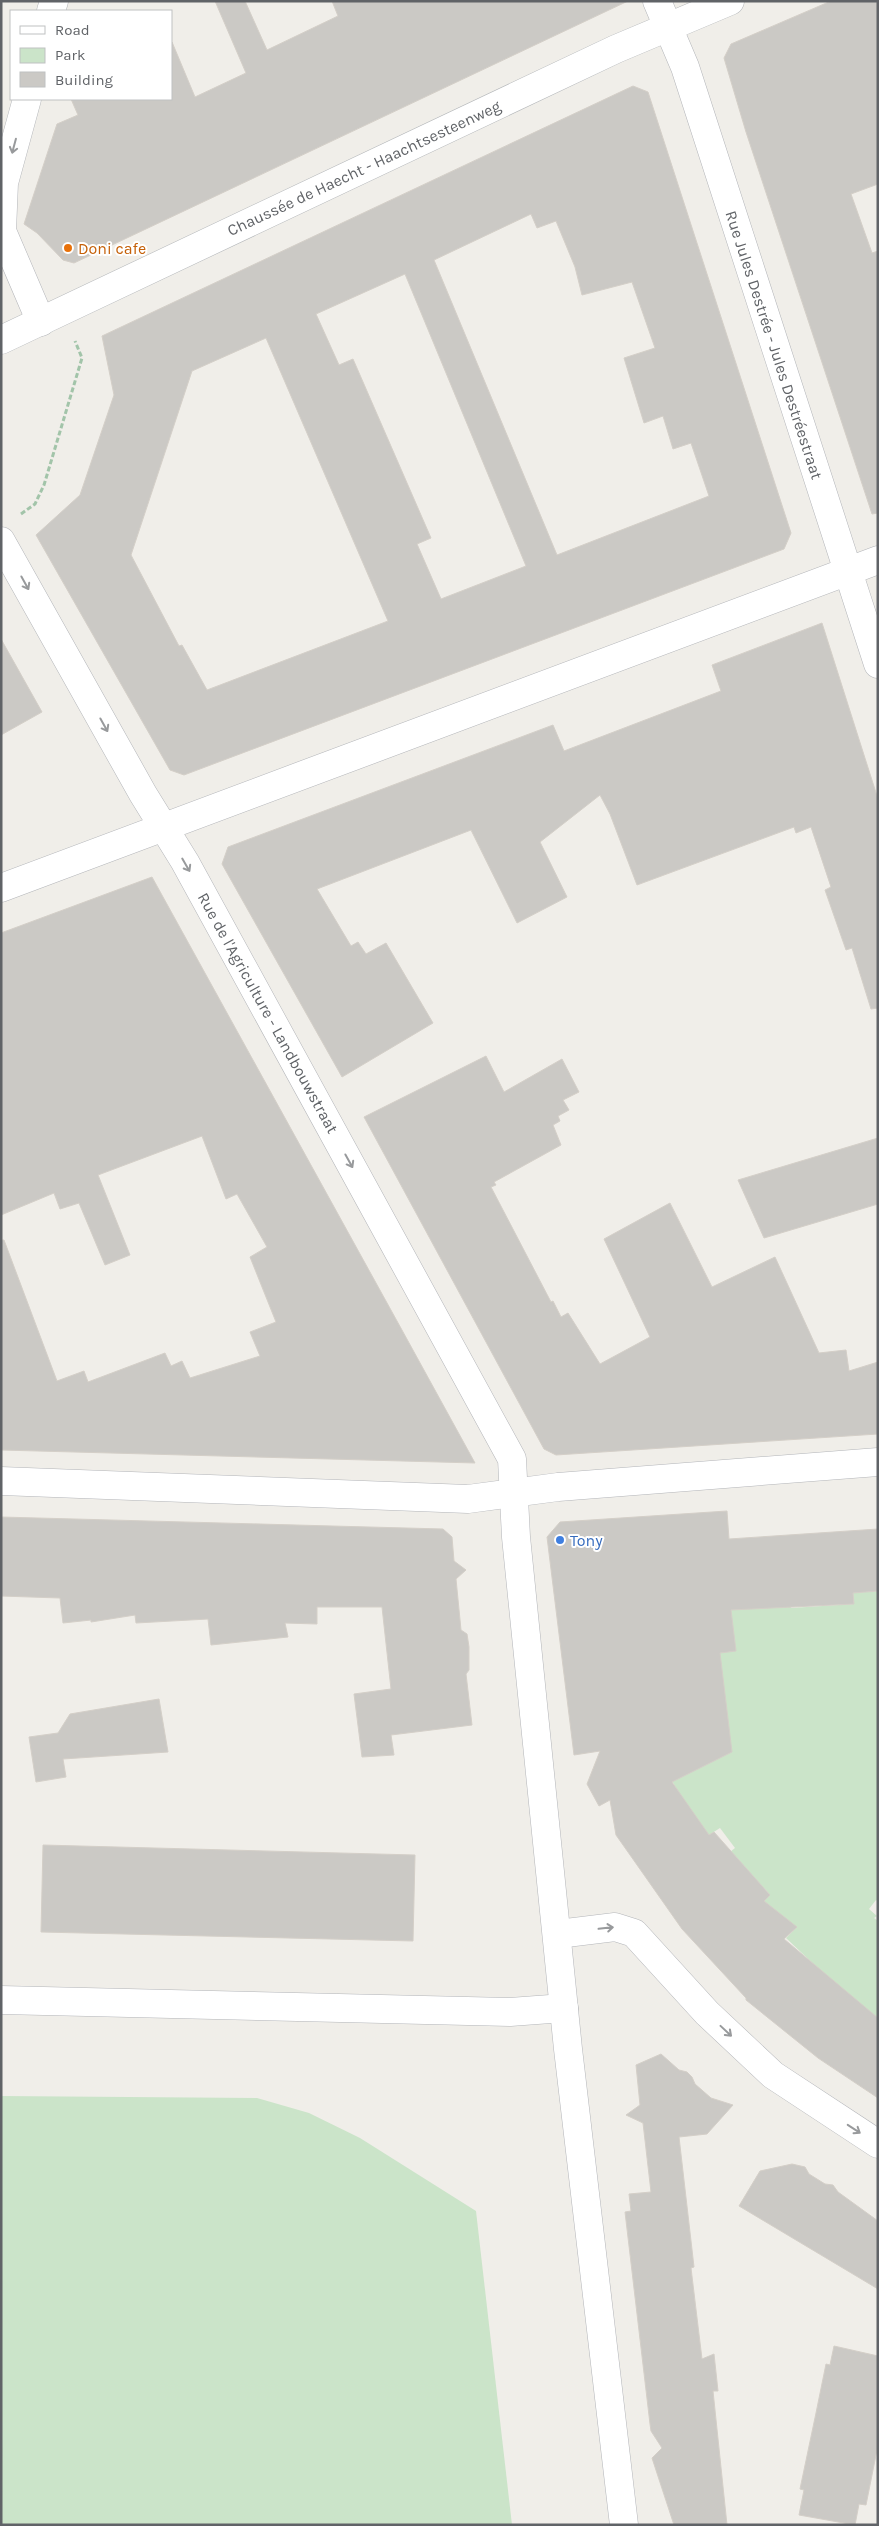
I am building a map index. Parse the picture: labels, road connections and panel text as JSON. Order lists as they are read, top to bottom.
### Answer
{
  "streets": {
    "street": ["Chaussée de Haecht - Haachtsesteenweg", "Rue Jules Destrée - Jules Destréestraat", "Rue de l'Agriculture - Landbouwstraat"]
  },
  "crossings": [
    ["Chaussée de Haecht - Haachtsesteenweg", "Rue Jules Destrée - Jules Destréestraat"]
  ],
  "one_way": ["Rue de l'Agriculture - Landbouwstraat"],
  "places": ["Doni cafe", "Tony"],
  "legend": ["Road", "Park", "Building"]
}
